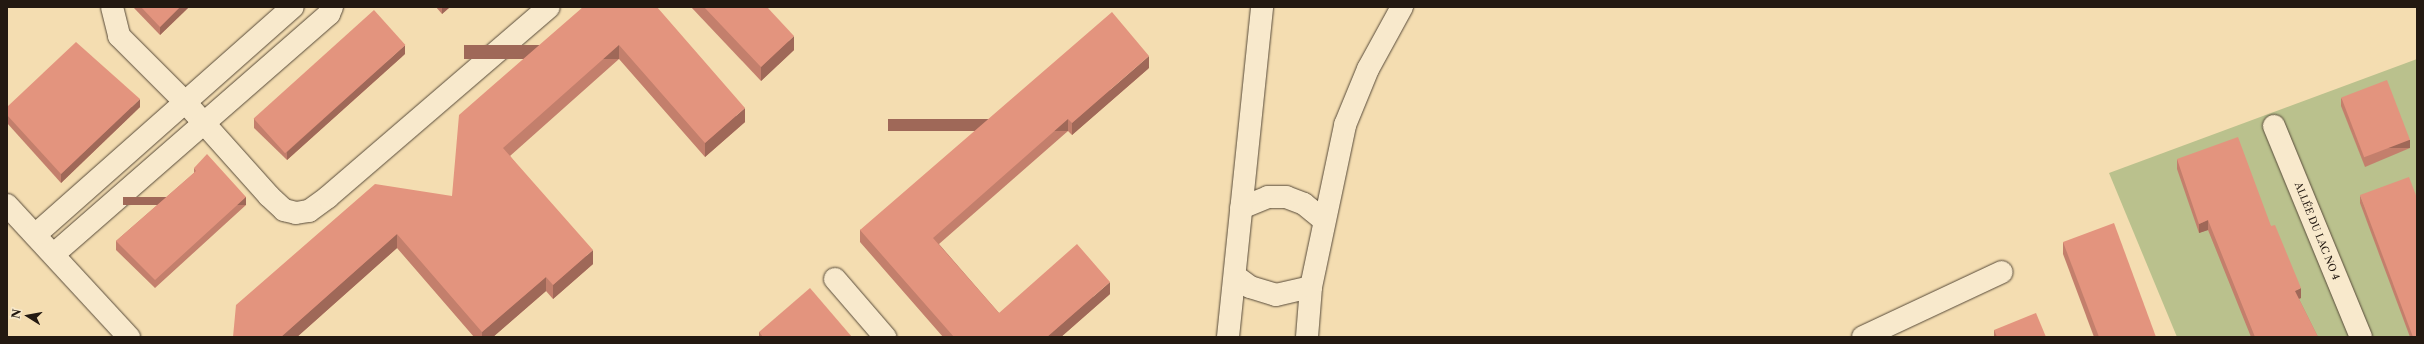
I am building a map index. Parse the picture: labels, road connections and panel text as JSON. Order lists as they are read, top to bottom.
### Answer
{
  "streets": {
    "street": ["ALLÉE DU LAC NO 4"]
  },
  "north": "left"
}
